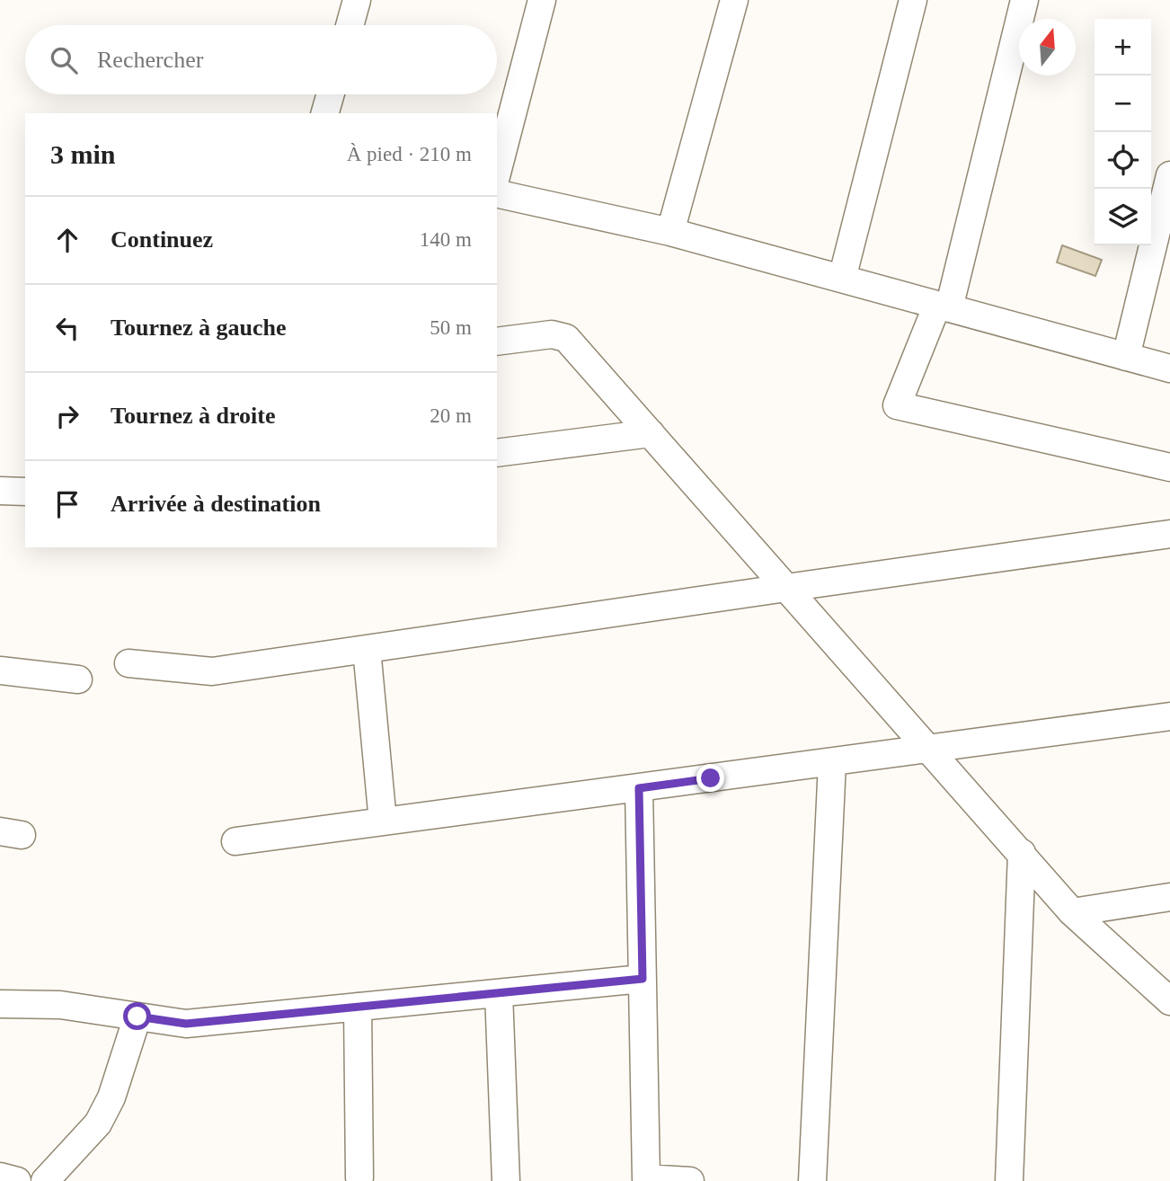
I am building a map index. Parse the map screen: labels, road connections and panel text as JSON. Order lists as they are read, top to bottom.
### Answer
{
  "north": "top",
  "page": {
    "map_buttons": ["+", "−"],
    "search": "Rechercher",
    "heading": ["3 min", "À pied · 210 m"],
    "list": [
      ["Continuez", "140 m"],
      ["Tournez à gauche", "50 m"],
      ["Tournez à droite", "20 m"],
      "Arrivée à destination"
    ]
  }
}
